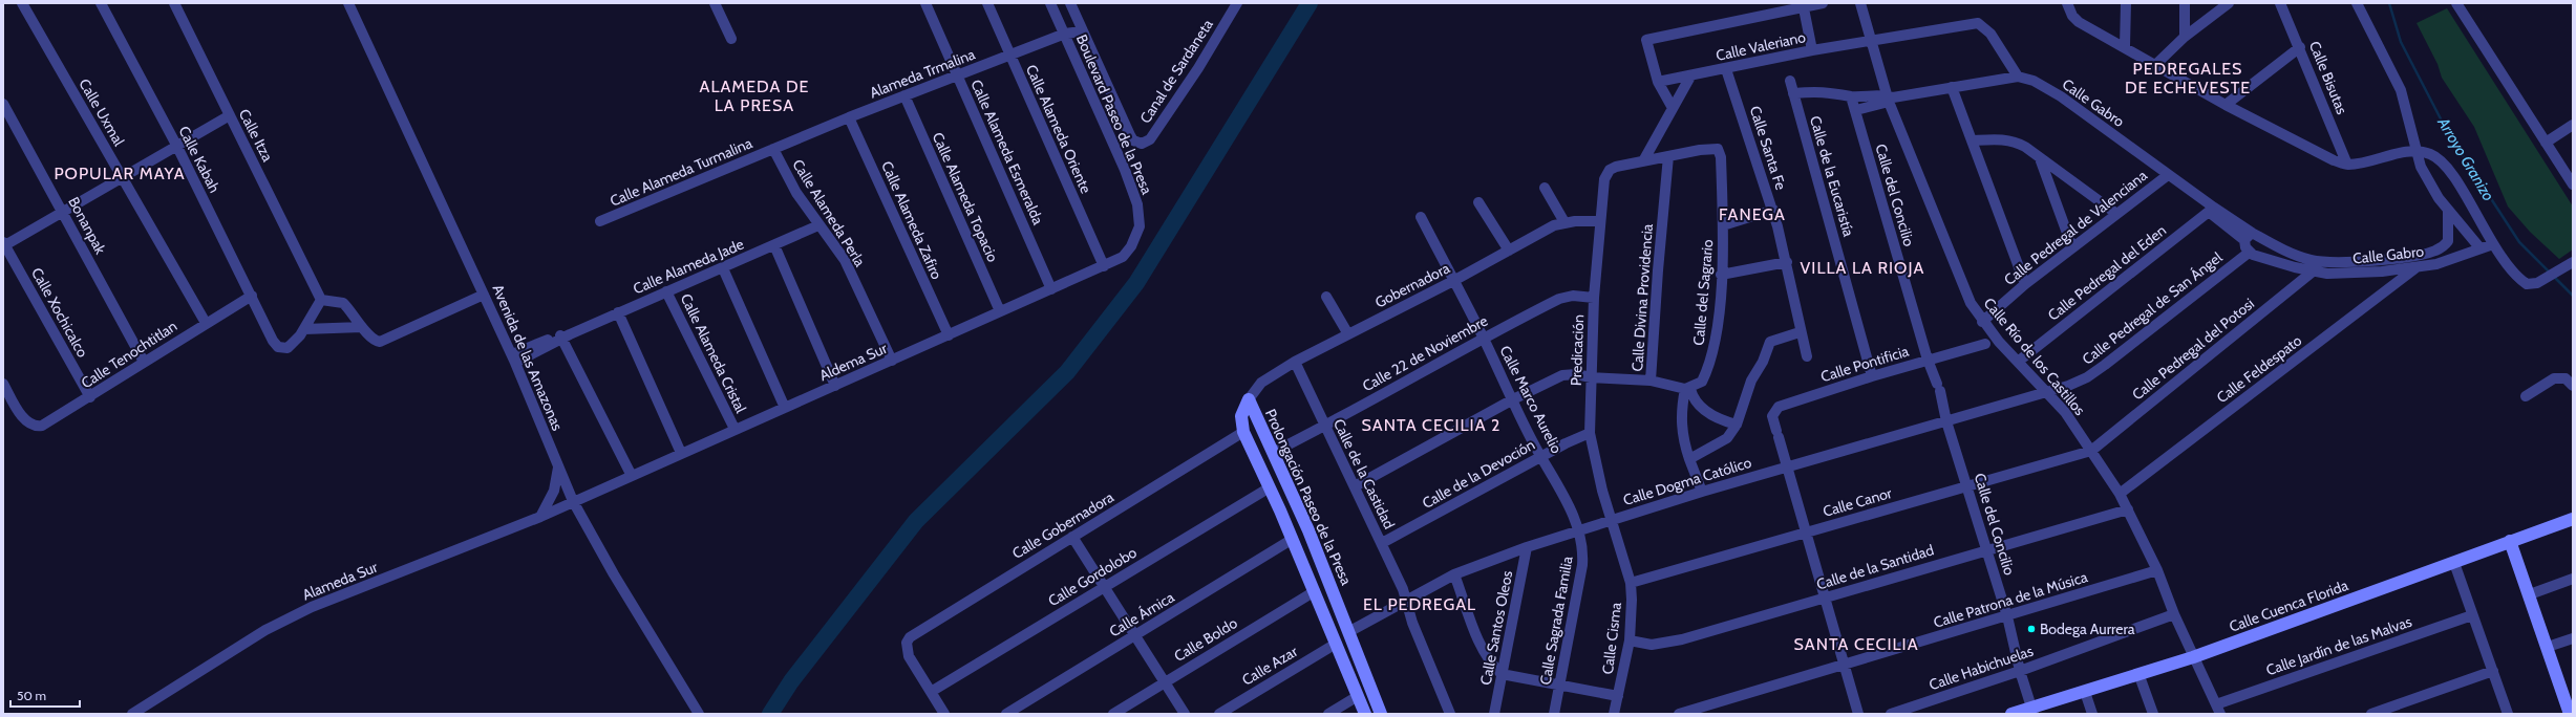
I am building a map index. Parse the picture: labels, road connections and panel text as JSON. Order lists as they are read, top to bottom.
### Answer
{
  "streets": {
    "street": [
      "Calle Valeriano",
      "Canal de Sardaneta",
      "Alameda Trmalina",
      "Calle Bisutas",
      "Calle Gabro",
      "Calle Uxmal",
      "Boulevard Paseo de la Presa",
      "Calle Alameda Oriente",
      "Calle Itza",
      "Calle Santa Fe",
      "Calle Alameda Esmeralda",
      "Calle Kabah",
      "Calle Alameda Turmalina",
      "Calle de la Eucaristía",
      "Calle del Concilio",
      "Calle Alameda Topacio",
      "Calle Alameda Perla",
      "Calle Alameda Zafiro",
      "Bonanpak",
      "Calle Pedregal de Valenciana",
      "Calle Alameda Jade",
      "Calle Pedregal del Eden",
      "Gobernadora",
      "Calle del Sagrario",
      "Calle Divina Providencia",
      "Calle Pedregal de San Ángel",
      "Calle Xochicalco",
      "Calle Pedregal del Potosi",
      "Predicación",
      "Calle Alameda Cristal",
      "Calle 22 de Noviembre",
      "Calle Tenochtitlan",
      "Calle Río de los Castillos",
      "Avenida de las Amazonas",
      "Aldema Sur",
      "Calle Pontificia",
      "Calle Feldespato",
      "Calle Marco Aurelio",
      "Calle de la Castidad",
      "Calle de la Devoción",
      "Calle Dogma Católico",
      "Prolongación Paseo de la Presa",
      "Calle Canor",
      "Calle Gobernadora",
      "Calle de la Santidad",
      "Calle Gordolobo",
      "Alameda Sur",
      "Calle Patrona de la Música",
      "Calle Cuenca Florida",
      "Calle Árnica",
      "Calle Sagrada Familia",
      "Calle Santos Oleos",
      "Calle Cisma",
      "Calle Boldo",
      "Calle Jardín de las Malvas",
      "Calle Azar",
      "Calle Habichuelas"
    ]
  },
  "crossings": [
    ["Calle Valeriano", "Calle Gabro"],
    ["Calle Valeriano", "Calle Santa Fe"],
    ["Calle Valeriano", "Calle Río de los Castillos"],
    ["Canal de Sardaneta", "Alameda Trmalina"],
    ["Alameda Trmalina", "Boulevard Paseo de la Presa"],
    ["Alameda Trmalina", "Calle Alameda Oriente"],
    ["Alameda Trmalina", "Calle Alameda Esmeralda"],
    ["Alameda Trmalina", "Calle Alameda Turmalina"],
    ["Alameda Trmalina", "Calle Alameda Topacio"],
    ["Alameda Trmalina", "Calle Alameda Perla"],
    ["Alameda Trmalina", "Calle Alameda Zafiro"],
    ["Calle Gabro", "Calle Pedregal de Valenciana"],
    ["Calle Gabro", "Calle Pedregal del Eden"],
    ["Calle Gabro", "Calle Pedregal de San Ángel"],
    ["Calle Gabro", "Calle Pedregal del Potosi"],
    ["Calle Gabro", "Calle Río de los Castillos"],
    ["Calle Gabro", "Calle Feldespato"],
    ["Calle Uxmal", "Calle Tenochtitlan"],
    ["Boulevard Paseo de la Presa", "Aldema Sur"],
    ["Calle Alameda Oriente", "Aldema Sur"],
    ["Calle Santa Fe", "Calle del Sagrario"],
    ["Calle Alameda Esmeralda", "Aldema Sur"],
    ["Calle Kabah", "Calle Tenochtitlan"],
    ["Calle Alameda Turmalina", "Calle Alameda Perla"],
    ["Calle de la Eucaristía", "Calle Pontificia"],
    ["Calle del Concilio", "Calle Pontificia"],
    ["Calle del Concilio", "Calle Dogma Católico"],
    ["Calle del Concilio", "Calle Canor"],
    ["Calle del Concilio", "Calle de la Santidad"],
    ["Calle del Concilio", "Calle Patrona de la Música"],
    ["Calle del Concilio", "Calle Cuenca Florida"],
    ["Calle del Concilio", "Calle Habichuelas"],
    ["Calle Alameda Topacio", "Aldema Sur"],
    ["Calle Alameda Perla", "Calle Alameda Jade"],
    ["Calle Alameda Perla", "Aldema Sur"],
    ["Calle Alameda Zafiro", "Aldema Sur"],
    ["Bonanpak", "Calle Tenochtitlan"],
    ["Calle Pedregal de Valenciana", "Calle Río de los Castillos"],
    ["Calle Alameda Jade", "Calle Alameda Cristal"],
    ["Calle Alameda Jade", "Avenida de las Amazonas"],
    ["Calle Pedregal del Eden", "Calle Río de los Castillos"],
    ["Gobernadora", "Predicación"],
    ["Gobernadora", "Calle Marco Aurelio"],
    ["Gobernadora", "Calle de la Castidad"],
    ["Gobernadora", "Prolongación Paseo de la Presa"],
    ["Calle del Sagrario", "Calle Divina Providencia"],
    ["Calle Divina Providencia", "Predicación"],
    ["Calle Divina Providencia", "Calle Marco Aurelio"],
    ["Calle Divina Providencia", "Calle de la Castidad"],
    ["Calle Pedregal de San Ángel", "Calle Río de los Castillos"],
    ["Calle Pedregal de San Ángel", "Calle Dogma Católico"],
    ["Calle Xochicalco", "Calle Tenochtitlan"],
    ["Calle Pedregal del Potosi", "Calle Río de los Castillos"],
    ["Calle Pedregal del Potosi", "Calle Canor"],
    ["Predicación", "Calle 22 de Noviembre"],
    ["Predicación", "Calle de la Devoción"],
    ["Predicación", "Calle Dogma Católico"],
    ["Predicación", "Calle Cisma"],
    ["Calle Alameda Cristal", "Aldema Sur"],
    ["Calle 22 de Noviembre", "Calle Marco Aurelio"],
    ["Calle 22 de Noviembre", "Calle de la Castidad"],
    ["Calle 22 de Noviembre", "Prolongación Paseo de la Presa"],
    ["Calle Río de los Castillos", "Calle Feldespato"],
    ["Calle Río de los Castillos", "Calle Dogma Católico"],
    ["Calle Río de los Castillos", "Calle Canor"],
    ["Calle Río de los Castillos", "Calle de la Santidad"],
    ["Calle Río de los Castillos", "Calle Patrona de la Música"],
    ["Calle Río de los Castillos", "Calle Cuenca Florida"],
    ["Calle Río de los Castillos", "Calle Jardín de las Malvas"],
    ["Calle Río de los Castillos", "Calle Habichuelas"],
    ["Avenida de las Amazonas", "Aldema Sur"],
    ["Avenida de las Amazonas", "Alameda Sur"],
    ["Aldema Sur", "Alameda Sur"],
    ["Calle Pontificia", "Calle Dogma Católico"],
    ["Calle Pontificia", "Calle Canor"],
    ["Calle Pontificia", "Calle de la Santidad"],
    ["Calle Pontificia", "Calle Patrona de la Música"],
    ["Calle Marco Aurelio", "Calle de la Devoción"],
    ["Calle Marco Aurelio", "Calle Dogma Católico"],
    ["Calle Marco Aurelio", "Calle Sagrada Familia"],
    ["Calle de la Castidad", "Calle de la Devoción"],
    ["Calle de la Castidad", "Calle Dogma Católico"],
    ["Calle Dogma Católico", "Prolongación Paseo de la Presa"],
    ["Calle Dogma Católico", "Calle Sagrada Familia"],
    ["Calle Dogma Católico", "Calle Santos Oleos"],
    ["Calle Dogma Católico", "Calle Cisma"],
    ["Prolongación Paseo de la Presa", "Calle Gobernadora"],
    ["Prolongación Paseo de la Presa", "Calle Gordolobo"],
    ["Prolongación Paseo de la Presa", "Calle Árnica"],
    ["Prolongación Paseo de la Presa", "Calle Boldo"],
    ["Prolongación Paseo de la Presa", "Calle Azar"],
    ["Calle Canor", "Calle Cisma"],
    ["Calle Gobernadora", "Calle Gordolobo"],
    ["Calle de la Santidad", "Calle Cisma"]
  ],
  "districts": [
    "PEDREGALES DE ECHEVESTE",
    "ALAMEDA DE LA PRESA",
    "POPULAR MAYA",
    "FANEGA",
    "VILLA LA RIOJA",
    "SANTA CECILIA 2",
    "EL PEDREGAL",
    "SANTA CECILIA"
  ],
  "water": ["Arroyo Granizo"],
  "places": ["Bodega Aurrera"],
  "scale_bar": "50 m"
}
